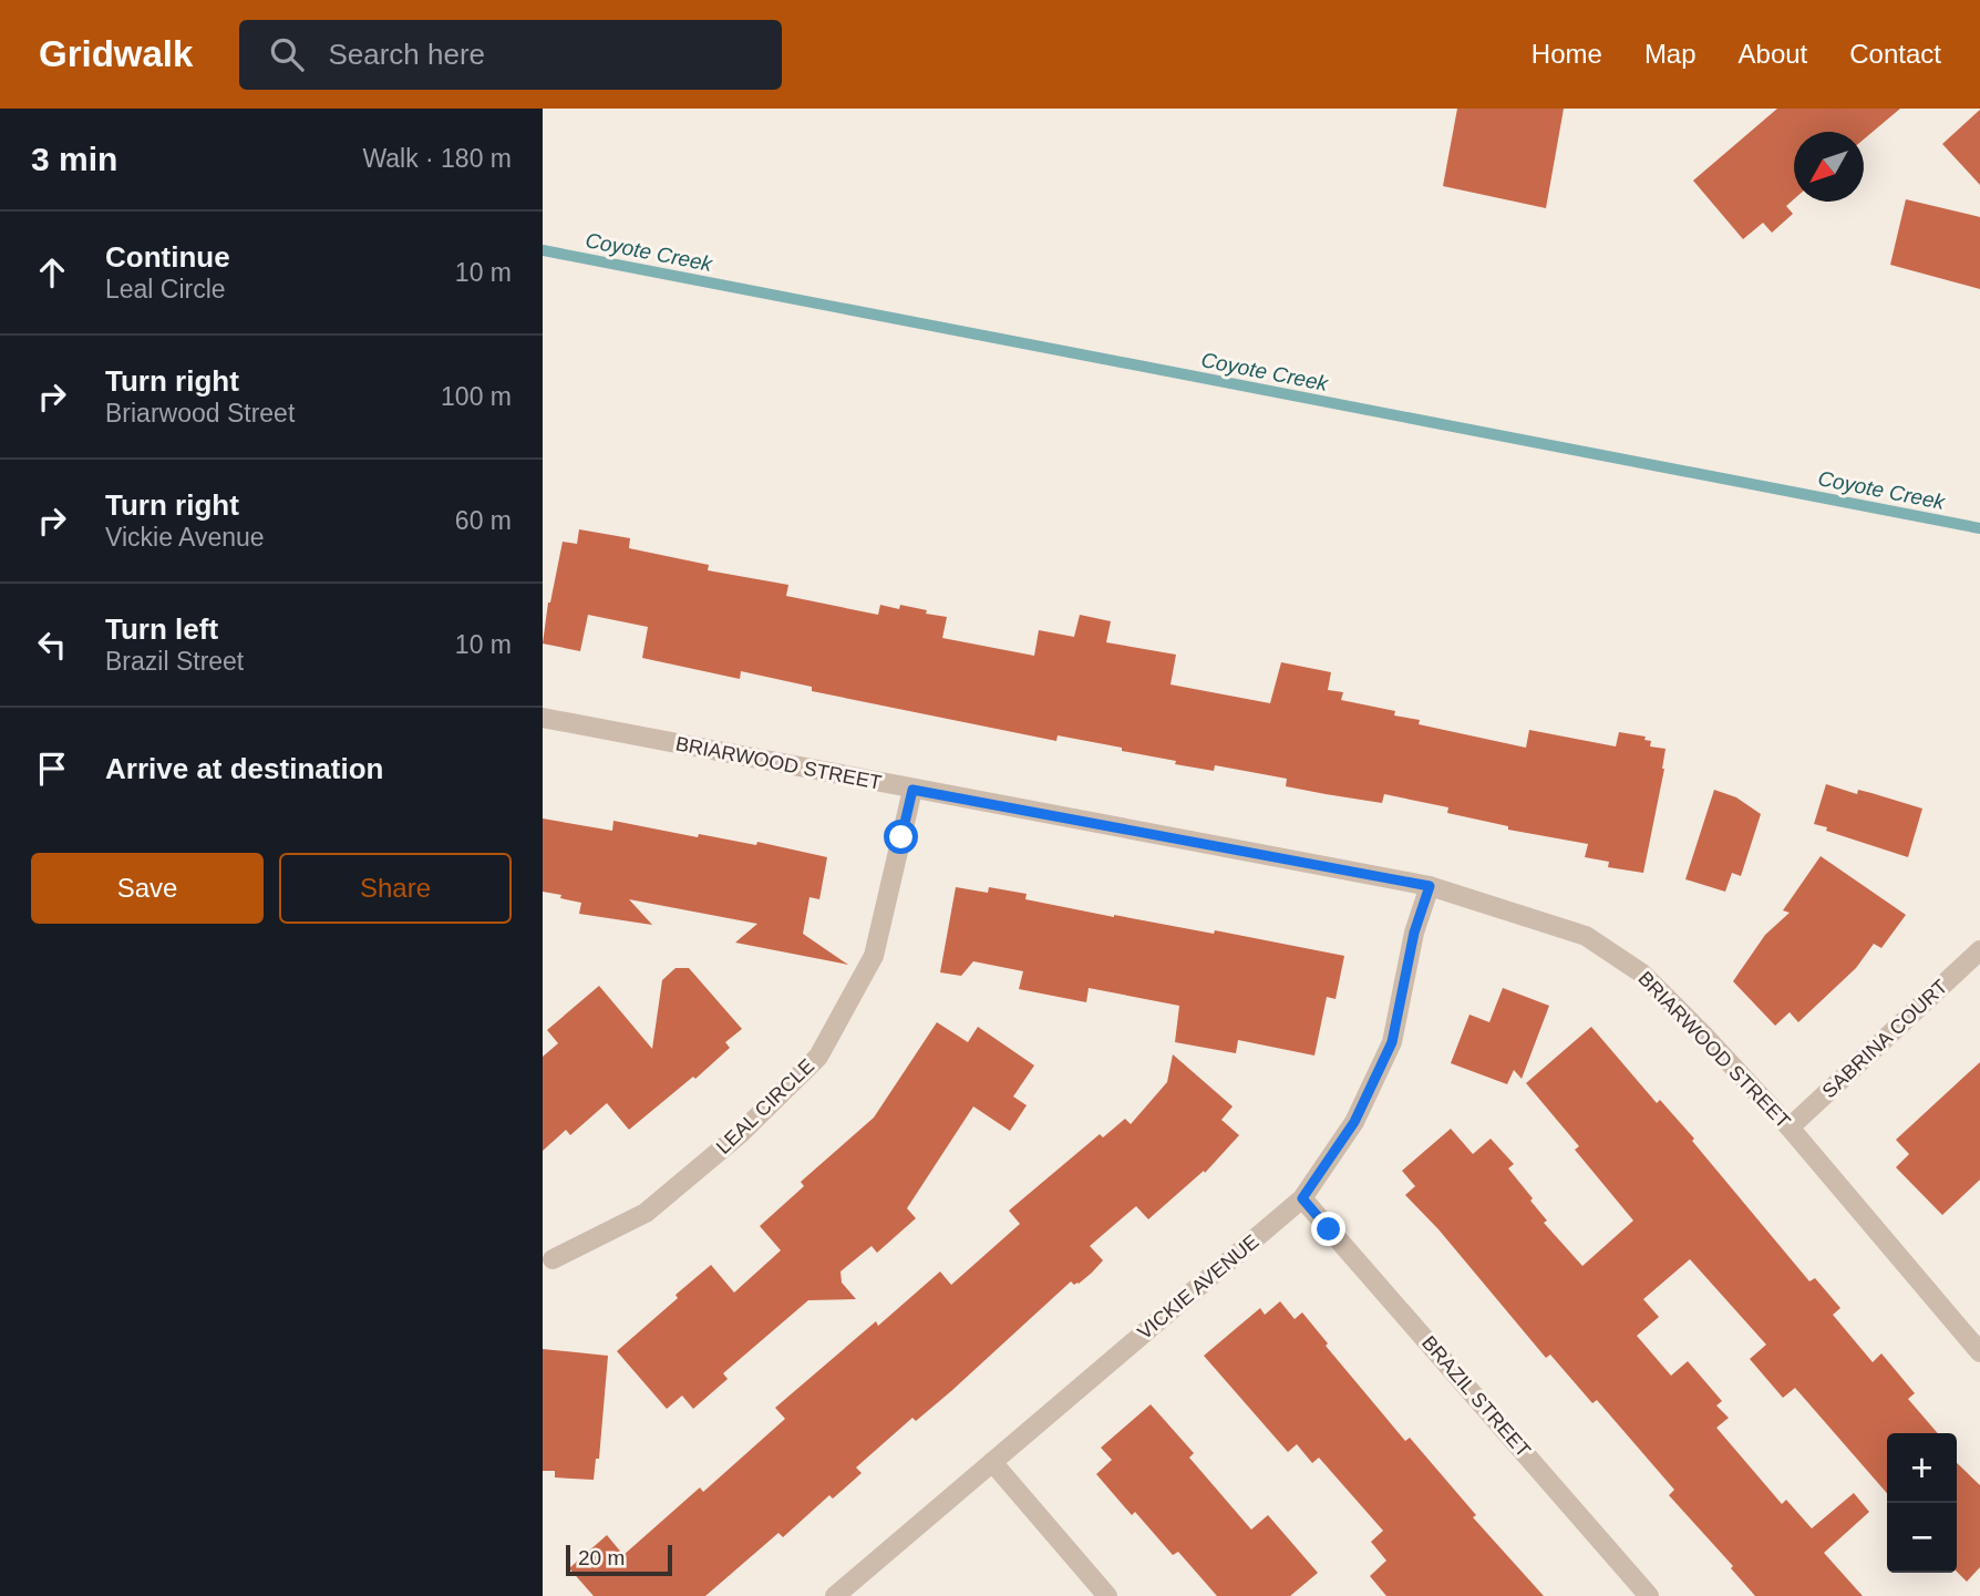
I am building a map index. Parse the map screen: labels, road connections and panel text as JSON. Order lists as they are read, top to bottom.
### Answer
{
  "streets": {
    "street": [
      "BRIARWOOD STREET",
      "SABRINA COURT",
      "LEAL CIRCLE",
      "VICKIE AVENUE",
      "BRAZIL STREET"
    ]
  },
  "crossings": [
    ["BRIARWOOD STREET", "SABRINA COURT"],
    ["BRIARWOOD STREET", "LEAL CIRCLE"],
    ["BRIARWOOD STREET", "VICKIE AVENUE"],
    ["VICKIE AVENUE", "BRAZIL STREET"]
  ],
  "water": ["Coyote Creek"],
  "scale_bar": "20 m",
  "north": "bottom left",
  "page": {
    "header": "Gridwalk",
    "search": "Search here",
    "nav": [
      "Home",
      "Map",
      "About",
      "Contact"
    ],
    "heading": ["3 min", "Walk · 180 m"],
    "list": [
      ["Continue", "Leal Circle", "10 m"],
      ["Turn right", "Briarwood Street", "100 m"],
      ["Turn right", "Vickie Avenue", "60 m"],
      ["Turn left", "Brazil Street", "10 m"],
      "Arrive at destination"
    ],
    "buttons": ["Save", "Share"],
    "map_buttons": ["+", "−"],
    "scale": "20 m"
  }
}
